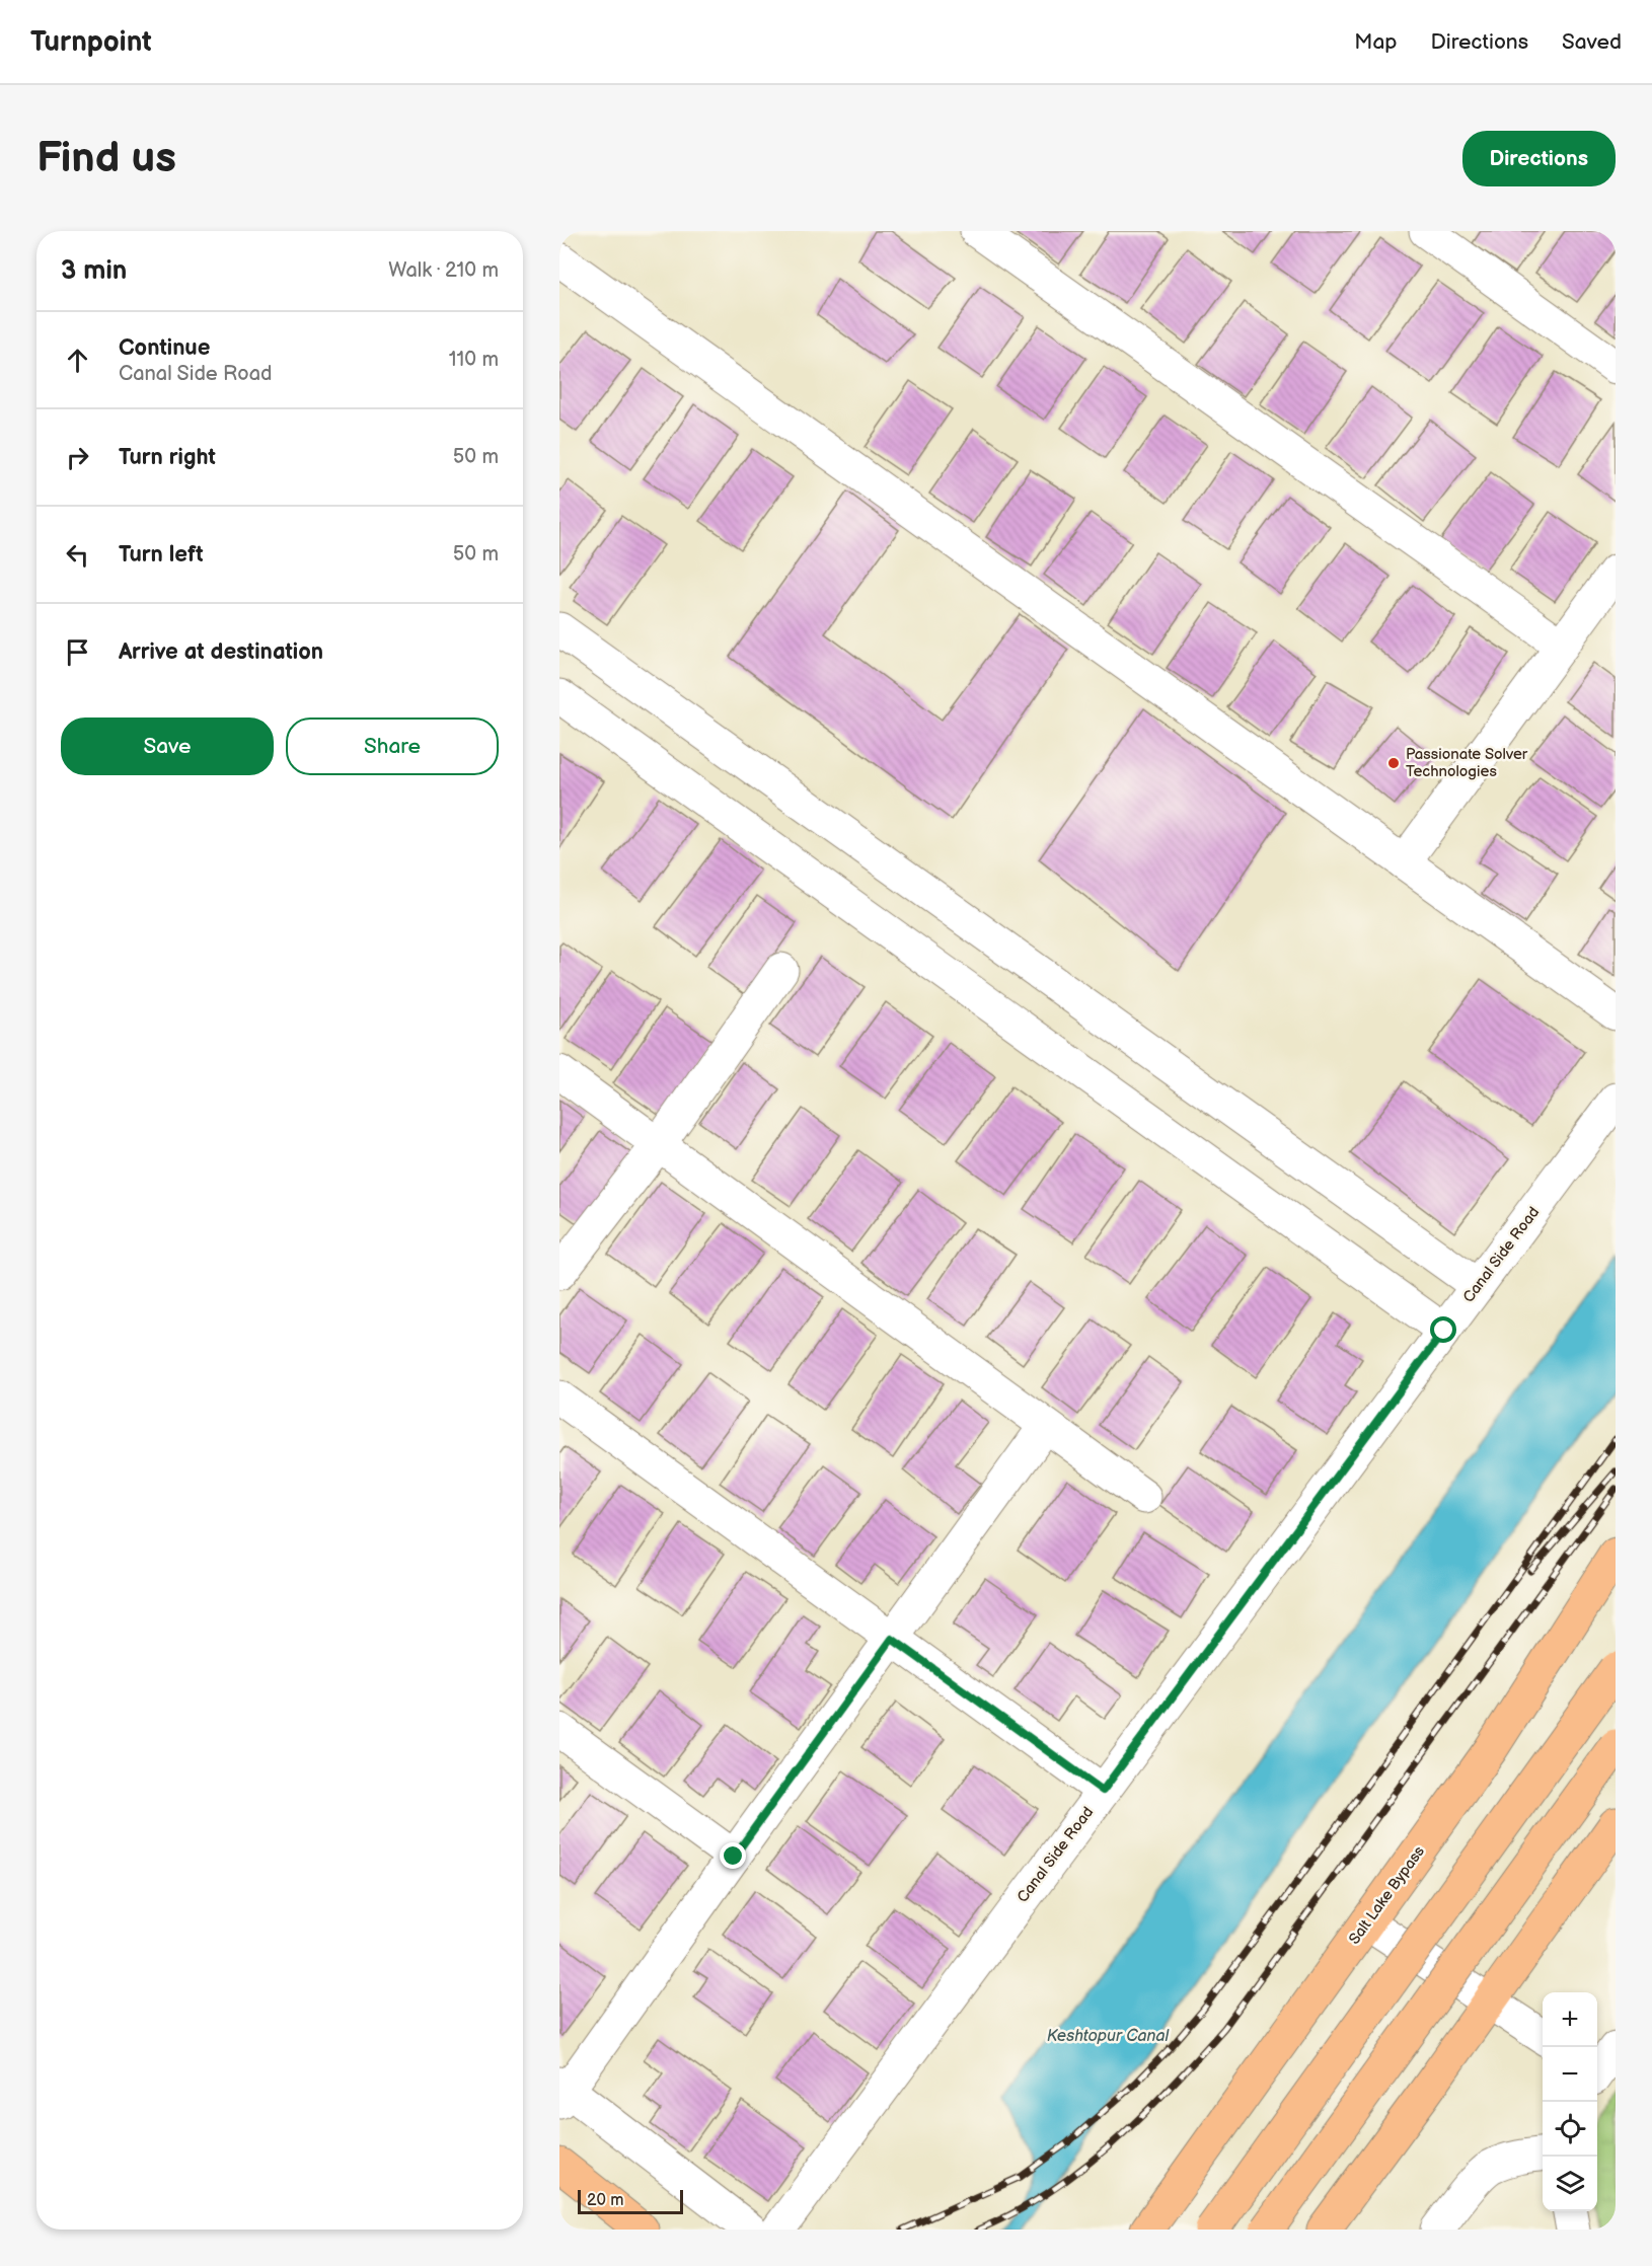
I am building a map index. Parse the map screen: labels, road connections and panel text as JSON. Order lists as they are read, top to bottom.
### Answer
{
  "streets": {
    "main road": ["Salt Lake Bypass"],
    "street": ["Canal Side Road"]
  },
  "water": ["Keshtopur Canal"],
  "places": ["Passionate Solver Technologies"],
  "scale_bar": "20 m",
  "page": {
    "header": "Turnpoint",
    "nav": ["Map", "Directions", "Saved"],
    "buttons": [
      "Directions",
      ["Save", "Share"]
    ],
    "title": "Find us",
    "heading": ["3 min", "Walk · 210 m"],
    "list": [
      ["Continue", "Canal Side Road", "110 m"],
      ["Turn right", "50 m"],
      ["Turn left", "50 m"],
      "Arrive at destination"
    ],
    "map_buttons": ["+", "−"],
    "scale": "20 m"
  }
}
